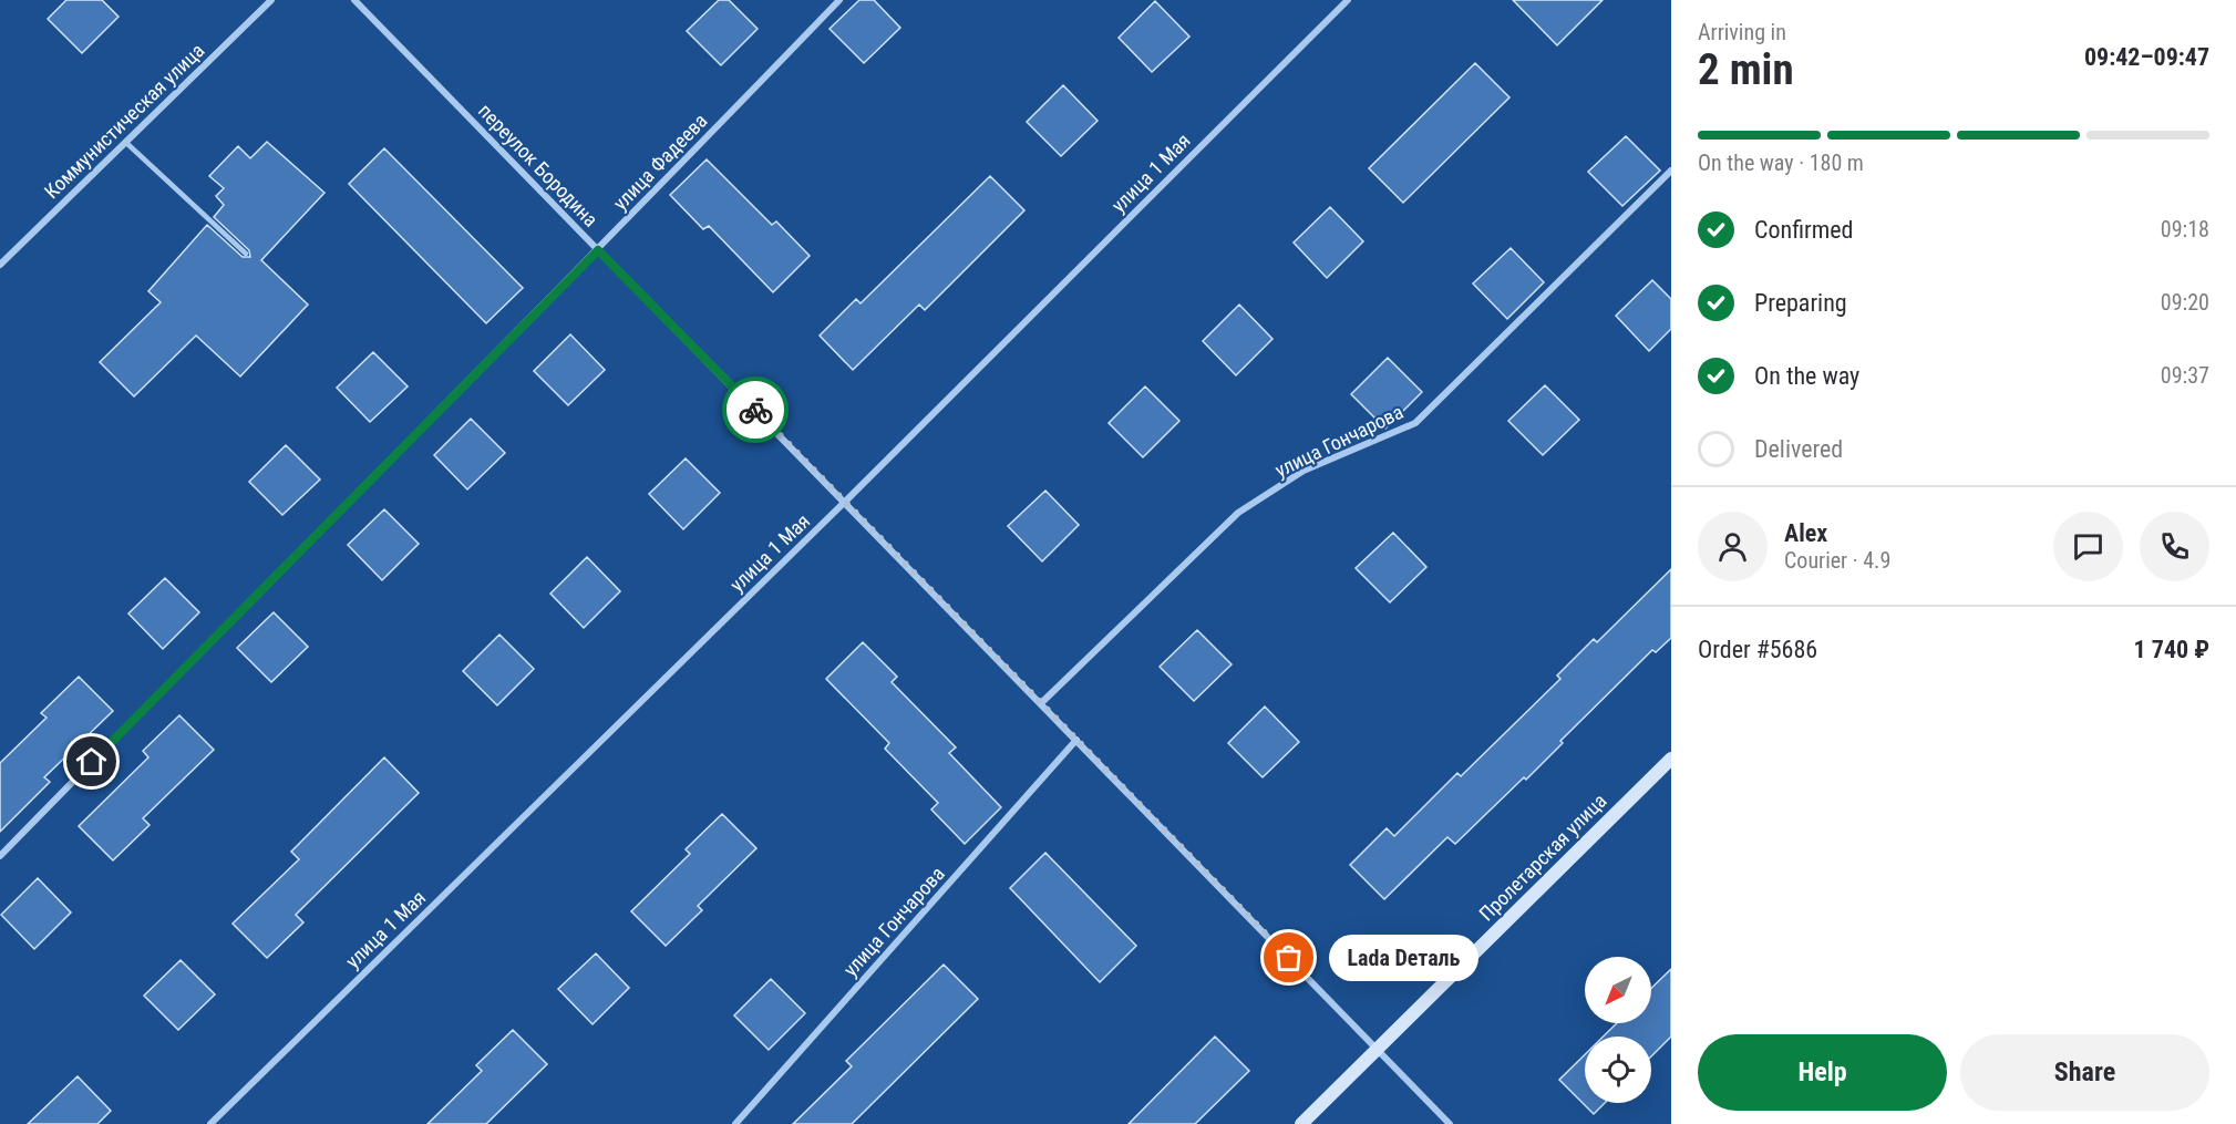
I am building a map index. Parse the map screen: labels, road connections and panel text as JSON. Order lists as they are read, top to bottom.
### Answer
{
  "streets": {
    "main road": ["Пролетарская улица"],
    "street": [
      "Коммунистическая улица",
      "улица Фадеева",
      "переулок Бородина",
      "улица 1 Мая",
      "улица Гончарова"
    ]
  },
  "crossings": [
    ["улица Фадеева", "переулок Бородина"],
    ["переулок Бородина", "улица 1 Мая"],
    ["переулок Бородина", "улица Гончарова"],
    ["переулок Бородина", "Пролетарская улица"]
  ],
  "places": ["Lada Dеталь"],
  "north": "bottom left",
  "page": {
    "heading": ["2 min", "Arriving in", "09:42–09:47"],
    "panel": [
      "Alex",
      "Courier · 4.9",
      "Order #5686",
      "1 740 ₽"
    ],
    "bar": "On the way · 180 m",
    "list": [
      ["Confirmed", "09:18"],
      ["Preparing", "09:20"],
      ["On the way", "09:37"],
      "Delivered"
    ],
    "bubble": "Lada Dеталь",
    "buttons": ["Help", "Share"]
  }
}
